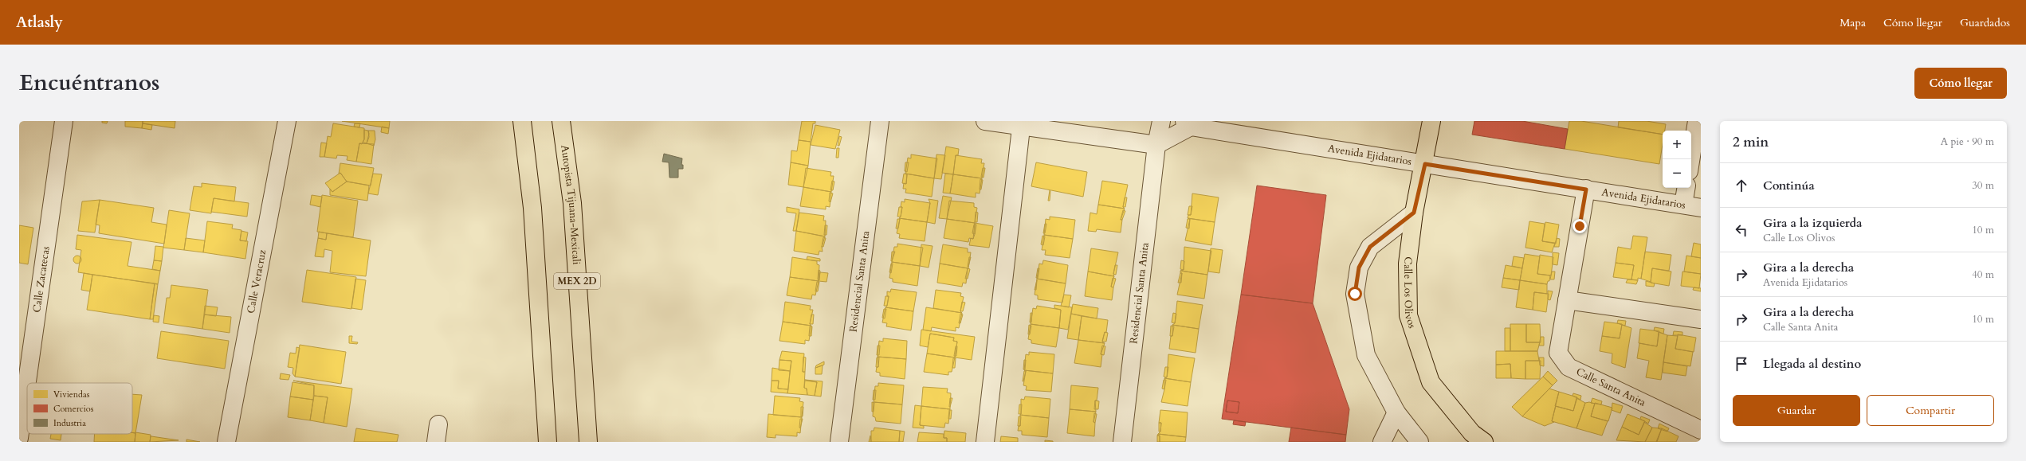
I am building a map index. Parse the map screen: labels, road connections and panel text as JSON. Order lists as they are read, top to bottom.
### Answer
{
  "streets": {
    "main road": ["Autopista Tijuana-Mexicali", "MEX 2D", "Calle Los Olivos"],
    "street": [
      "Avenida Ejidatarios",
      "Calle Zacatecas",
      "Calle Veracruz",
      "Residencial Santa Anita",
      "Calle Santa Anita"
    ]
  },
  "crossings": [
    ["Avenida Ejidatarios", "Residencial Santa Anita"],
    ["Avenida Ejidatarios", "Calle Los Olivos"],
    ["Avenida Ejidatarios", "Calle Santa Anita"]
  ],
  "legend": ["Viviendas", "Comercios", "Industria"],
  "page": {
    "header": "Atlasly",
    "nav": ["Mapa", "Cómo llegar", "Guardados"],
    "title": "Encuéntranos",
    "buttons": [
      "Cómo llegar",
      ["Guardar", "Compartir"]
    ],
    "heading": ["2 min", "A pie · 90 m"],
    "map_buttons": ["+", "−"],
    "list": [
      ["Continúa", "30 m"],
      ["Gira a la izquierda", "Calle Los Olivos", "10 m"],
      ["Gira a la derecha", "Avenida Ejidatarios", "40 m"],
      ["Gira a la derecha", "Calle Santa Anita", "10 m"],
      "Llegada al destino"
    ]
  }
}
